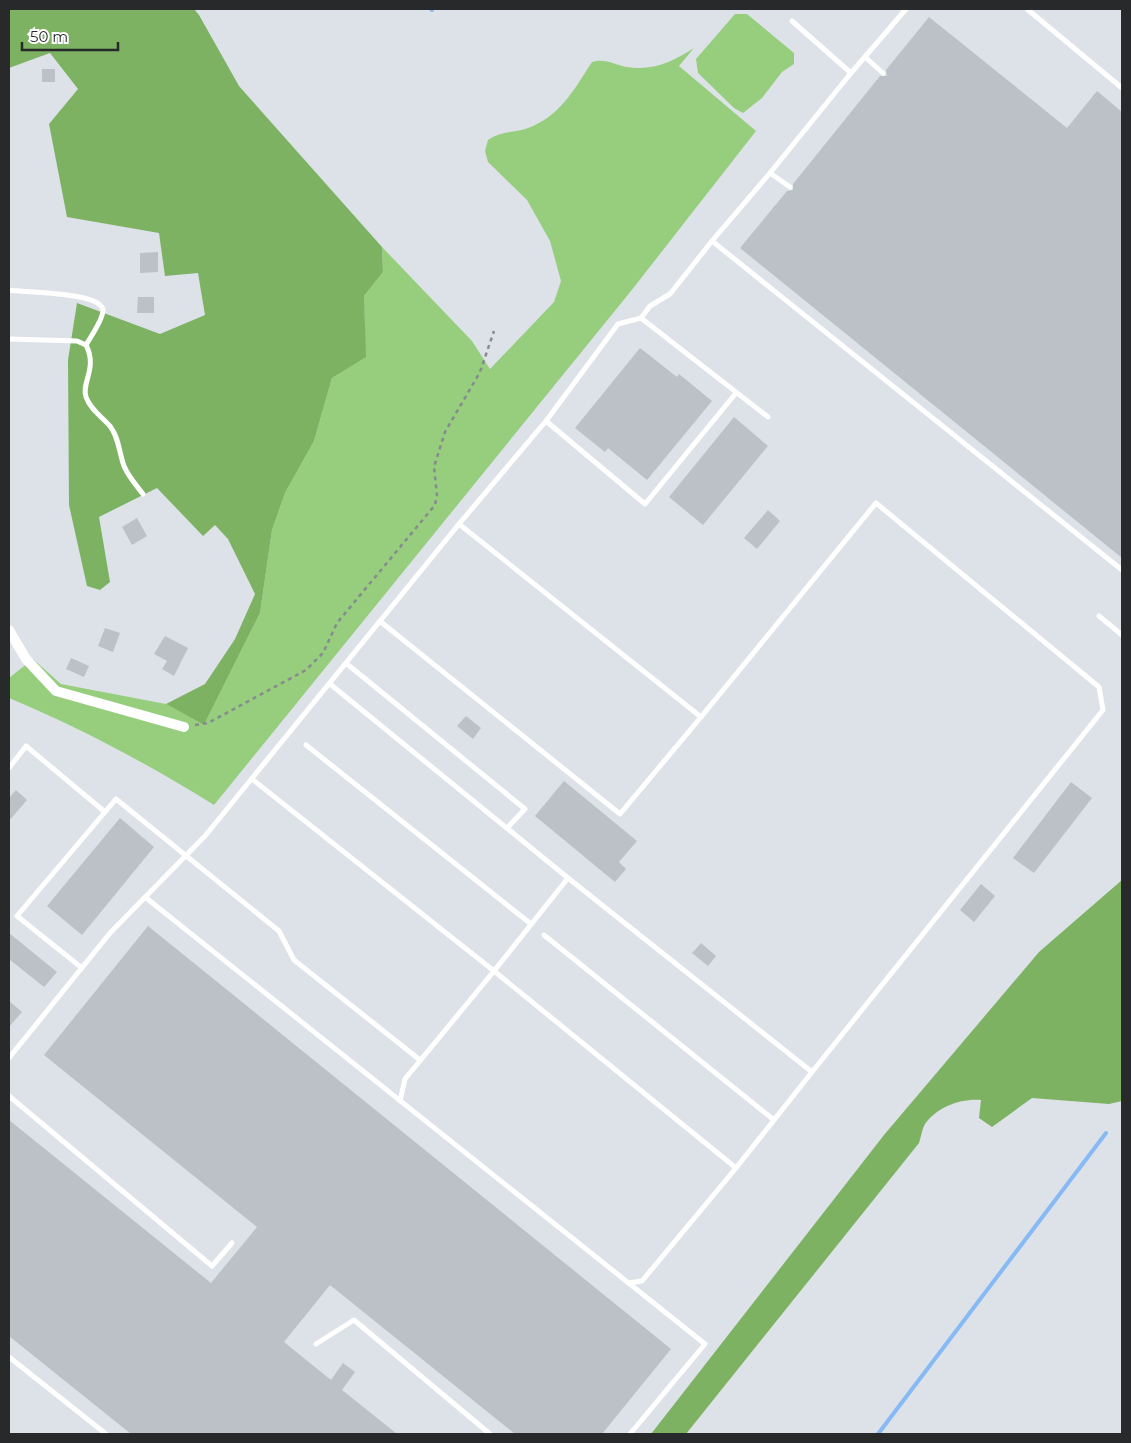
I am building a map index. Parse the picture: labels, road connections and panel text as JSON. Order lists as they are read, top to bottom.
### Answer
{
  "scale_bar": "50 m"
}
